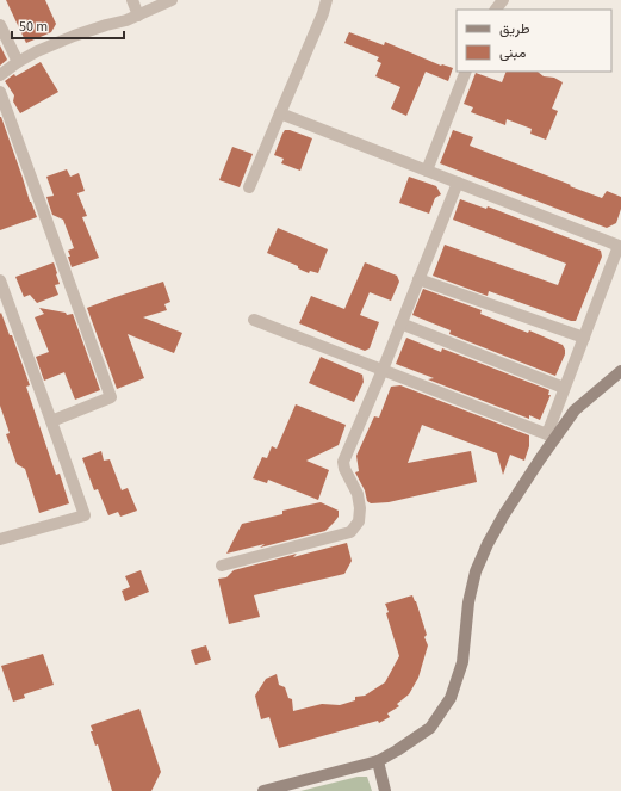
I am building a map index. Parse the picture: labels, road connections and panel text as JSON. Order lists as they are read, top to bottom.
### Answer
{
  "legend": ["طريق", "مبنى"],
  "scale_bar": "50 m"
}
